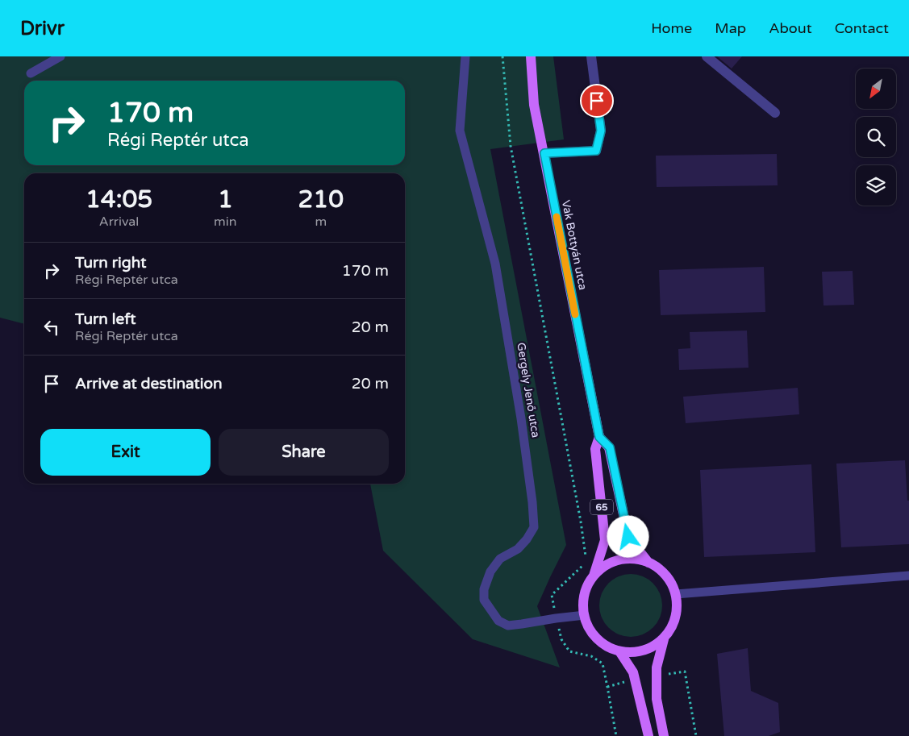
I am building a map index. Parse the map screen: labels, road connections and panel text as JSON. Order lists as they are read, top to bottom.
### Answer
{
  "streets": {
    "main road": ["Vak Bottyán utca", "65"],
    "lane": ["Gergely Jenő utca"]
  },
  "crossings": [
    ["Vak Bottyán utca", "Gergely Jenő utca"],
    ["Vak Bottyán utca", "65"],
    ["Gergely Jenő utca", "65"]
  ],
  "north": "bottom left",
  "page": {
    "header": "Drivr",
    "nav": [
      "Home",
      "Map",
      "About",
      "Contact"
    ],
    "turn": ["170 m", "Régi Reptér utca"],
    "eta": [
      "14:05",
      "Arrival",
      "1",
      "min",
      "210",
      "m"
    ],
    "list": [
      {
        "name": "Turn right",
        "note": "Régi Reptér utca",
        "value": "170 m"
      },
      {
        "name": "Turn left",
        "note": "Régi Reptér utca",
        "value": "20 m"
      },
      {
        "name": "Arrive at destination",
        "value": "20 m"
      }
    ],
    "buttons": ["Exit", "Share"]
  }
}
